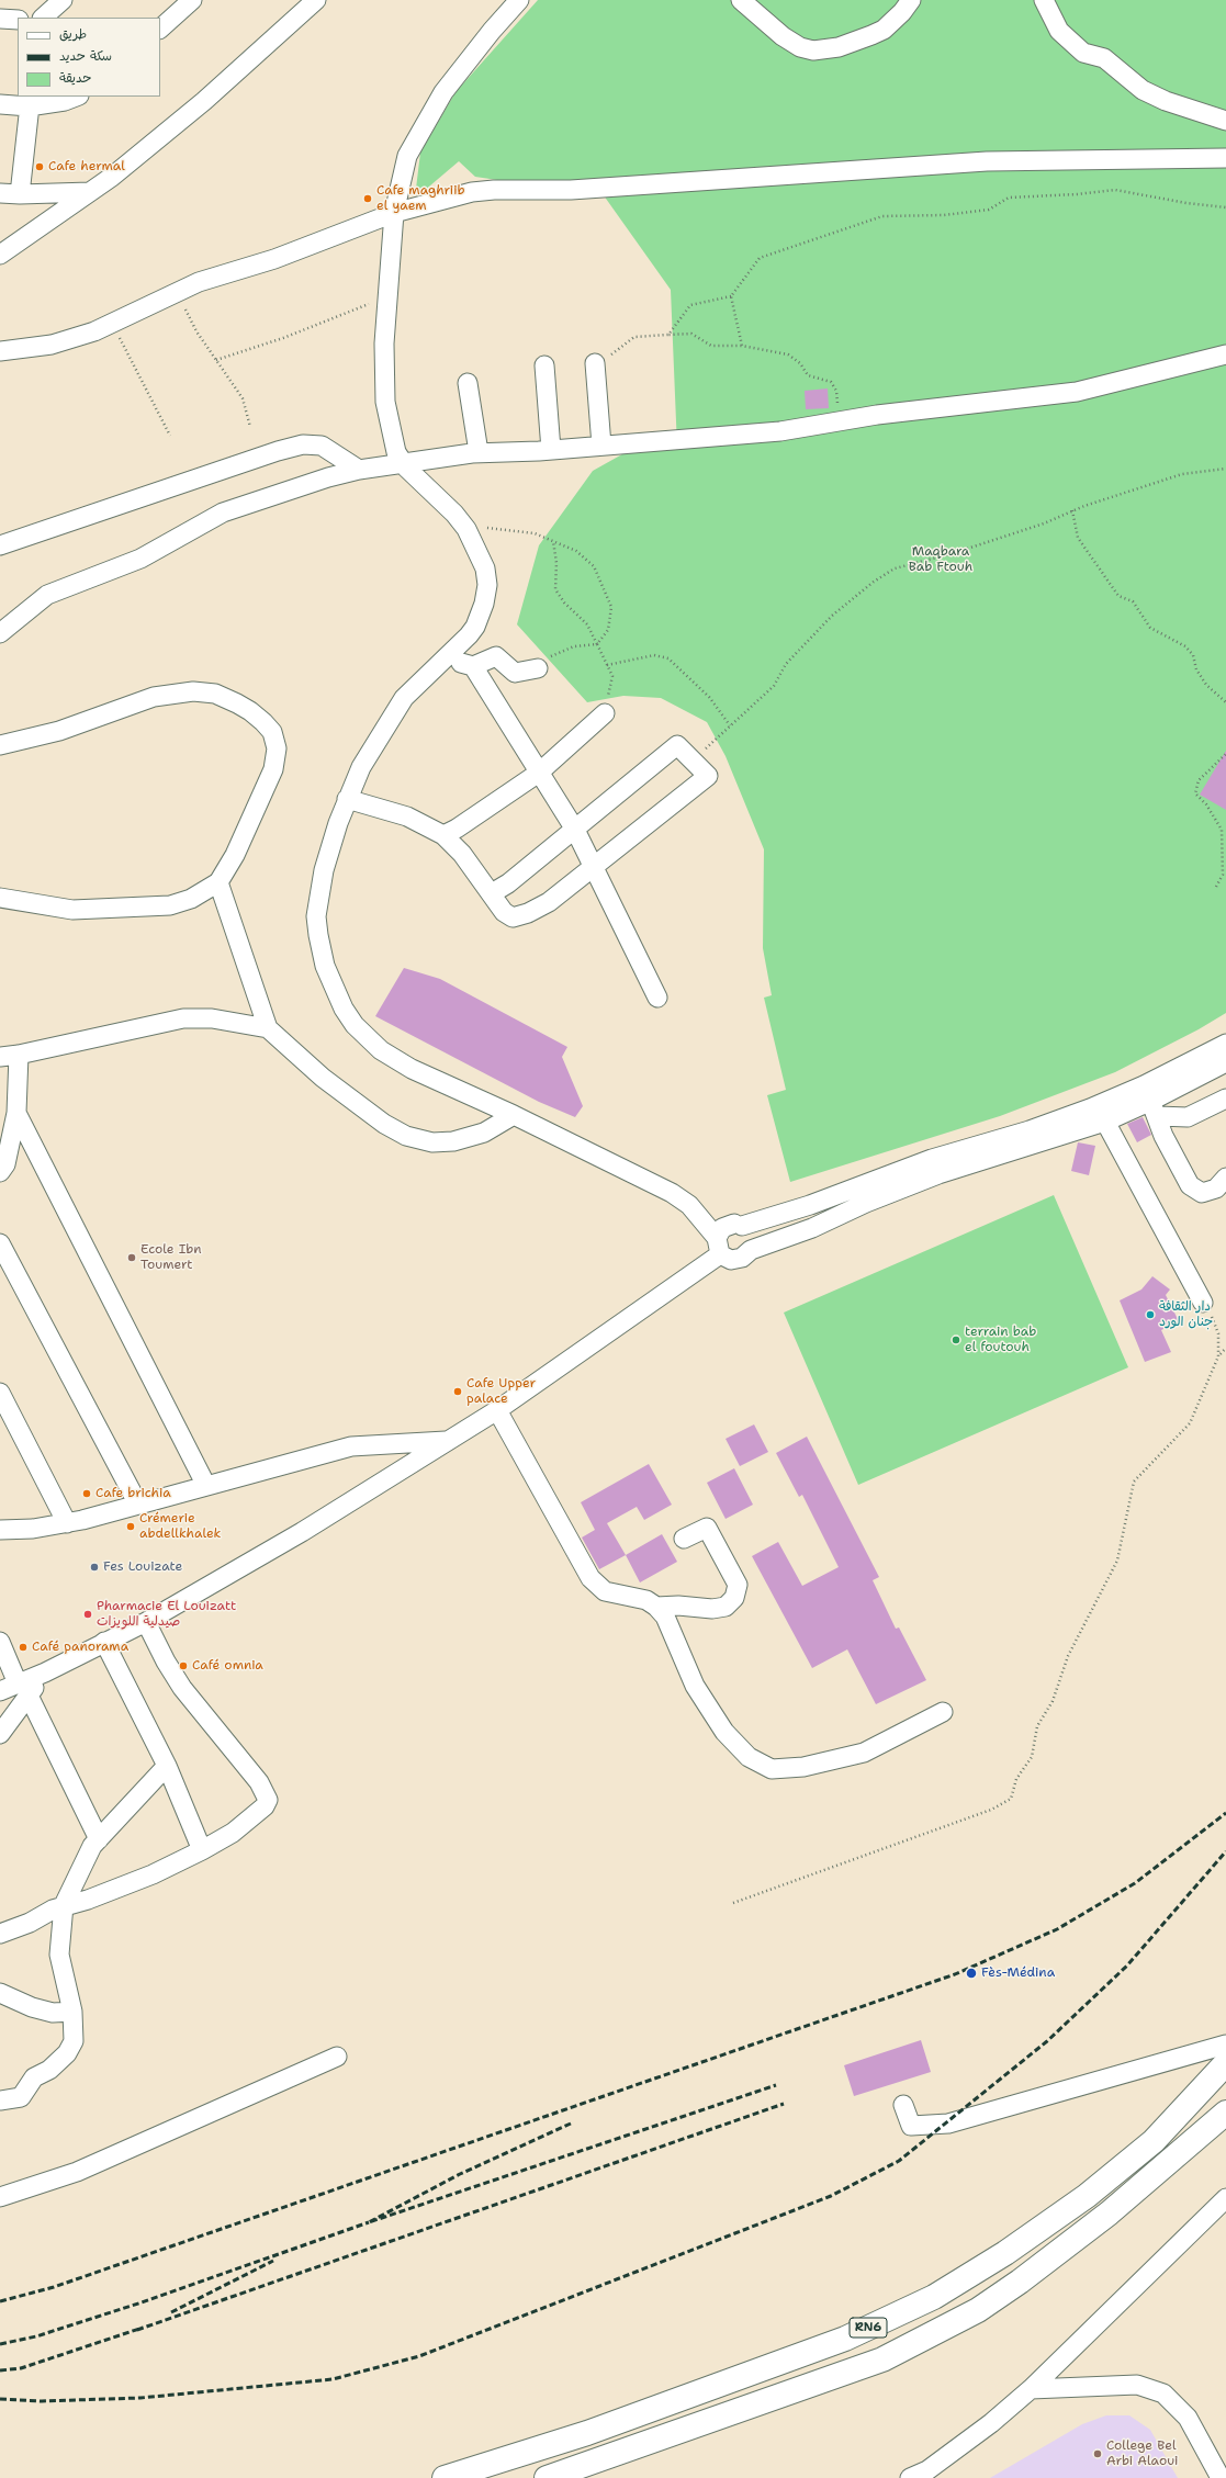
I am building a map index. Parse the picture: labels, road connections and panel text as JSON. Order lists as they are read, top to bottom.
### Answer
{
  "streets": {
    "main road": ["RN6"]
  },
  "parks": ["Maqbara Bab Ftouh"],
  "places": [
    "Cafe hermal",
    "Cafe maghriib el yaem",
    "Ecole Ibn Toumert",
    "دار الثقافة جنان الورد",
    "terrain bab el foutouh",
    "Cafe Upper palace",
    "Cafe brichia",
    "Crémerie abdellkhalek",
    "Fes Louizate",
    "Pharmacie El Louizatt صيدلية اللويزات",
    "Café panorama",
    "Café omnia",
    "Fès-Médina",
    "College Bel Arbi Alaoui"
  ],
  "legend": ["طريق", "سكة حديد", "حديقة"]
}
